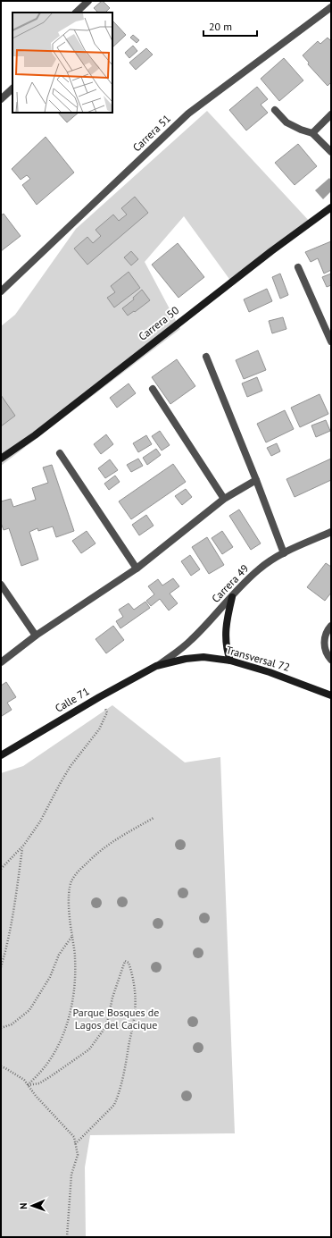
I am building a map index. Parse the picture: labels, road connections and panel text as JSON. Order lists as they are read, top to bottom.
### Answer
{
  "streets": {
    "street": [
      "Carrera 51",
      "Carrera 50",
      "Carrera 49",
      "Transversal 72",
      "Calle 71"
    ]
  },
  "crossings": [
    ["Carrera 49", "Transversal 72"],
    ["Carrera 49", "Calle 71"],
    ["Transversal 72", "Calle 71"]
  ],
  "parks": ["Parque Bosques de Lagos del Cacique"],
  "scale_bar": "20 m",
  "north": "left"
}
